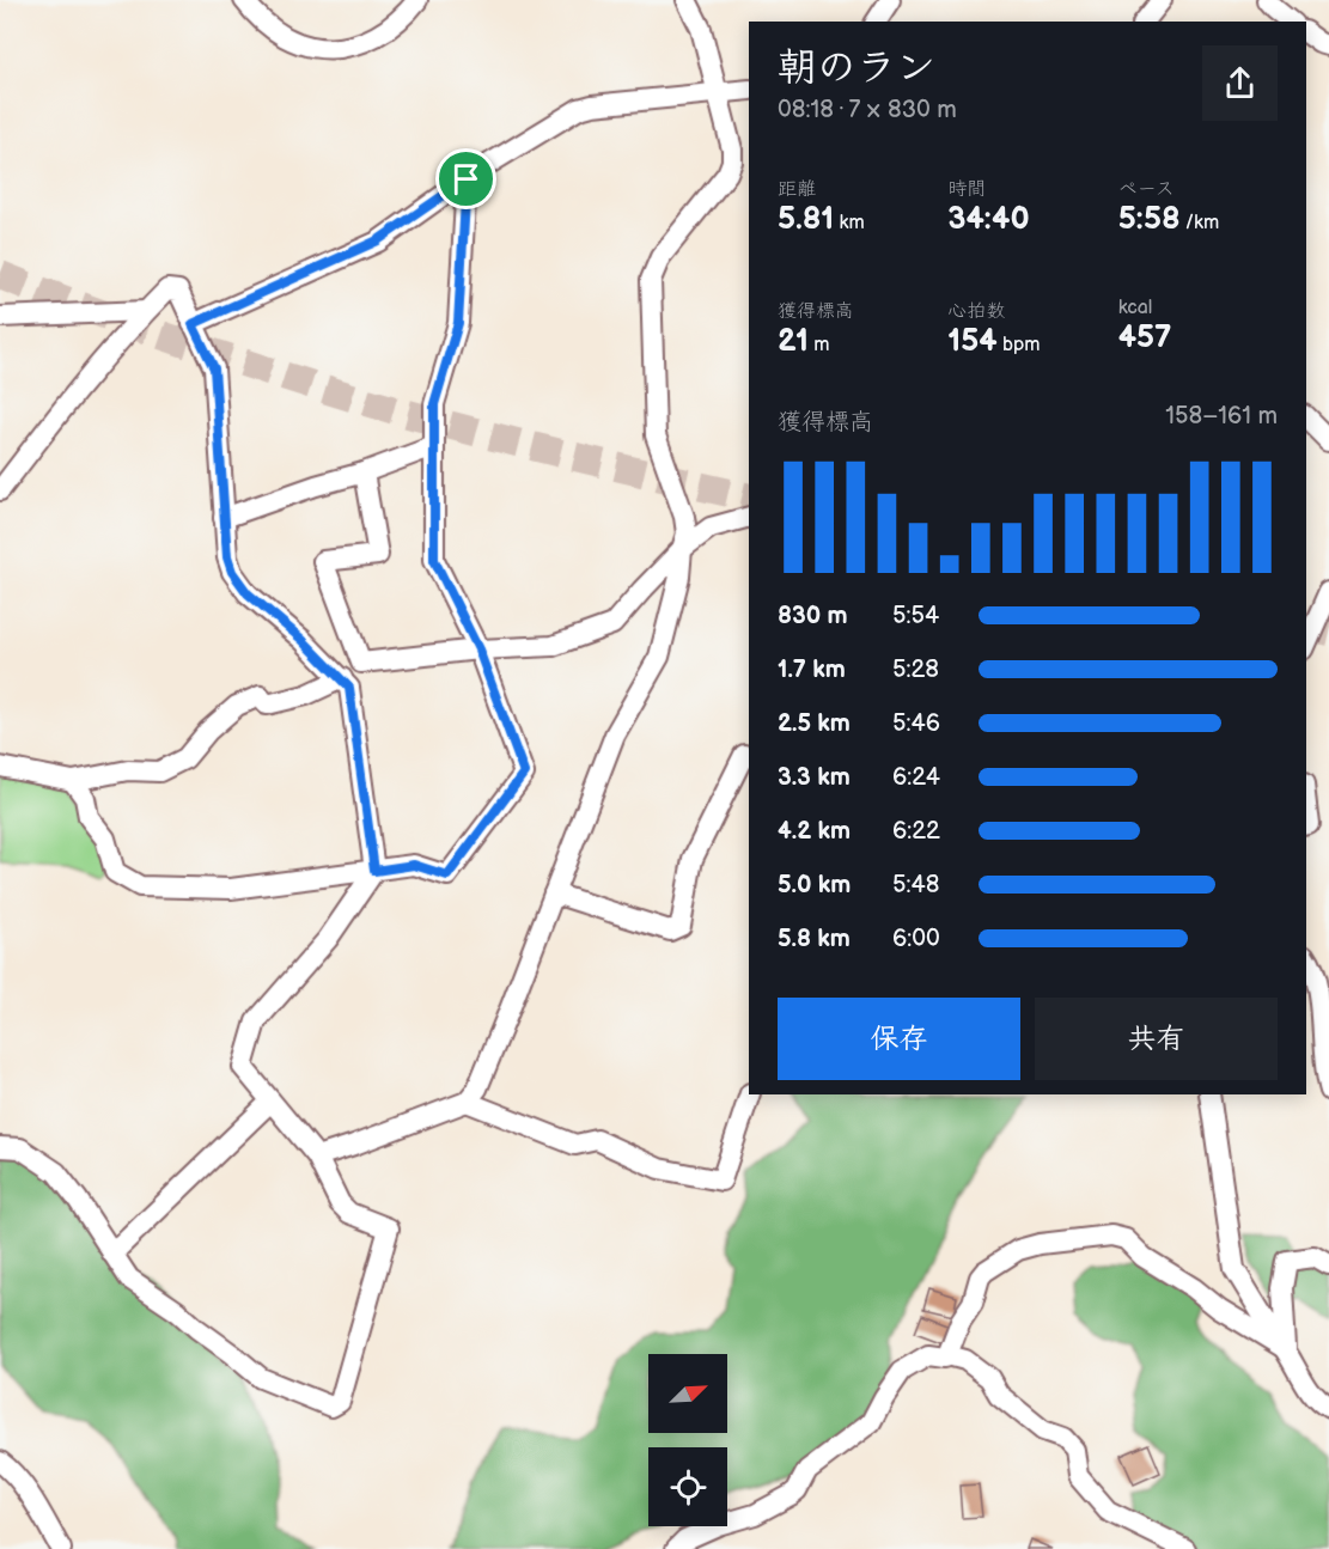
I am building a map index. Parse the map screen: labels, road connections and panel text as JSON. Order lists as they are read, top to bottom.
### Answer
{
  "north": "top right",
  "page": {
    "heading": ["朝のラン", "08:18 · 7 × 830 m"],
    "stats": [
      ["距離", "5.81 km"],
      ["時間", "34:40"],
      ["ペース", "5:58 /km"],
      ["獲得標高", "21 m"],
      ["心拍数", "154 bpm"],
      ["kcal", "457"]
    ],
    "chart": ["獲得標高", "158–161 m"],
    "list": [
      {
        "name": "830 m",
        "note": "5:54"
      },
      {
        "name": "1.7 km",
        "note": "5:28"
      },
      {
        "name": "2.5 km",
        "note": "5:46"
      },
      {
        "name": "3.3 km",
        "note": "6:24"
      },
      {
        "name": "4.2 km",
        "note": "6:22"
      },
      {
        "name": "5.0 km",
        "note": "5:48"
      },
      {
        "name": "5.8 km",
        "note": "6:00"
      }
    ],
    "buttons": ["保存", "共有"]
  }
}
